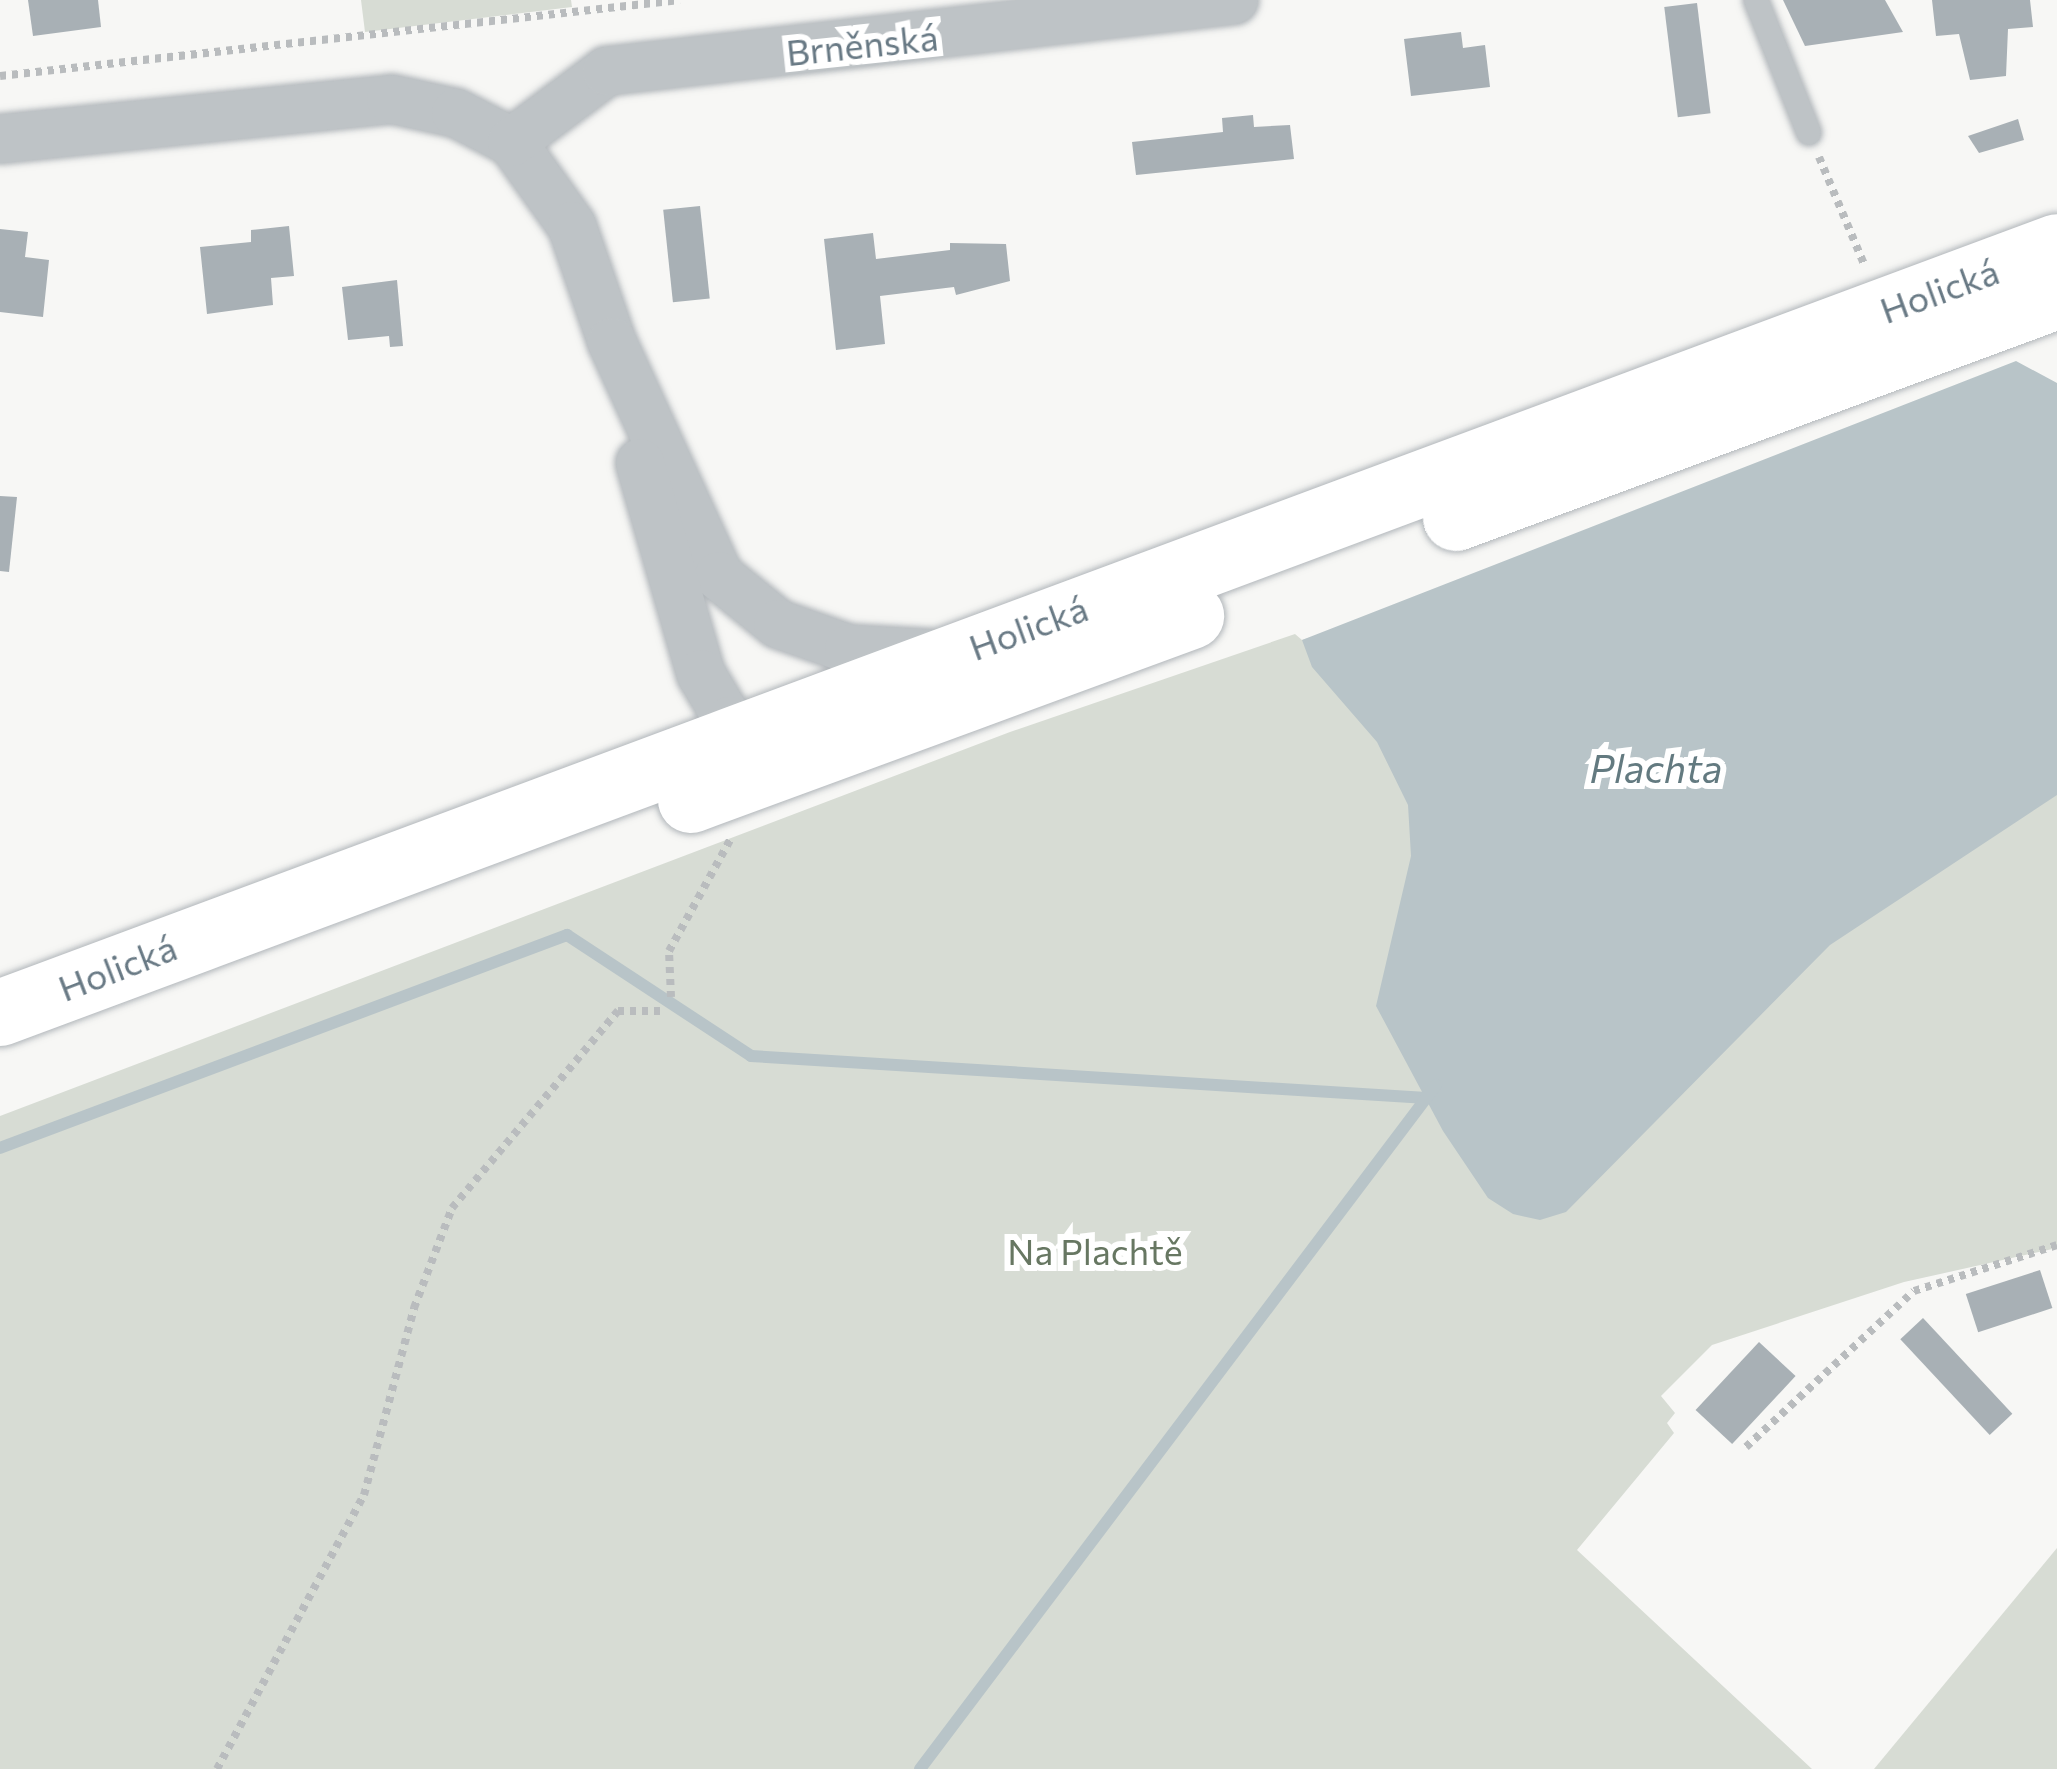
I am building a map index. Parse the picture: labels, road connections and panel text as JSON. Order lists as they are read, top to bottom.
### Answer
{
  "streets": {
    "main road": ["Holická"],
    "street": ["Brněnská"]
  },
  "water": ["Plachta"],
  "parks": ["Na Plachtě"]
}
